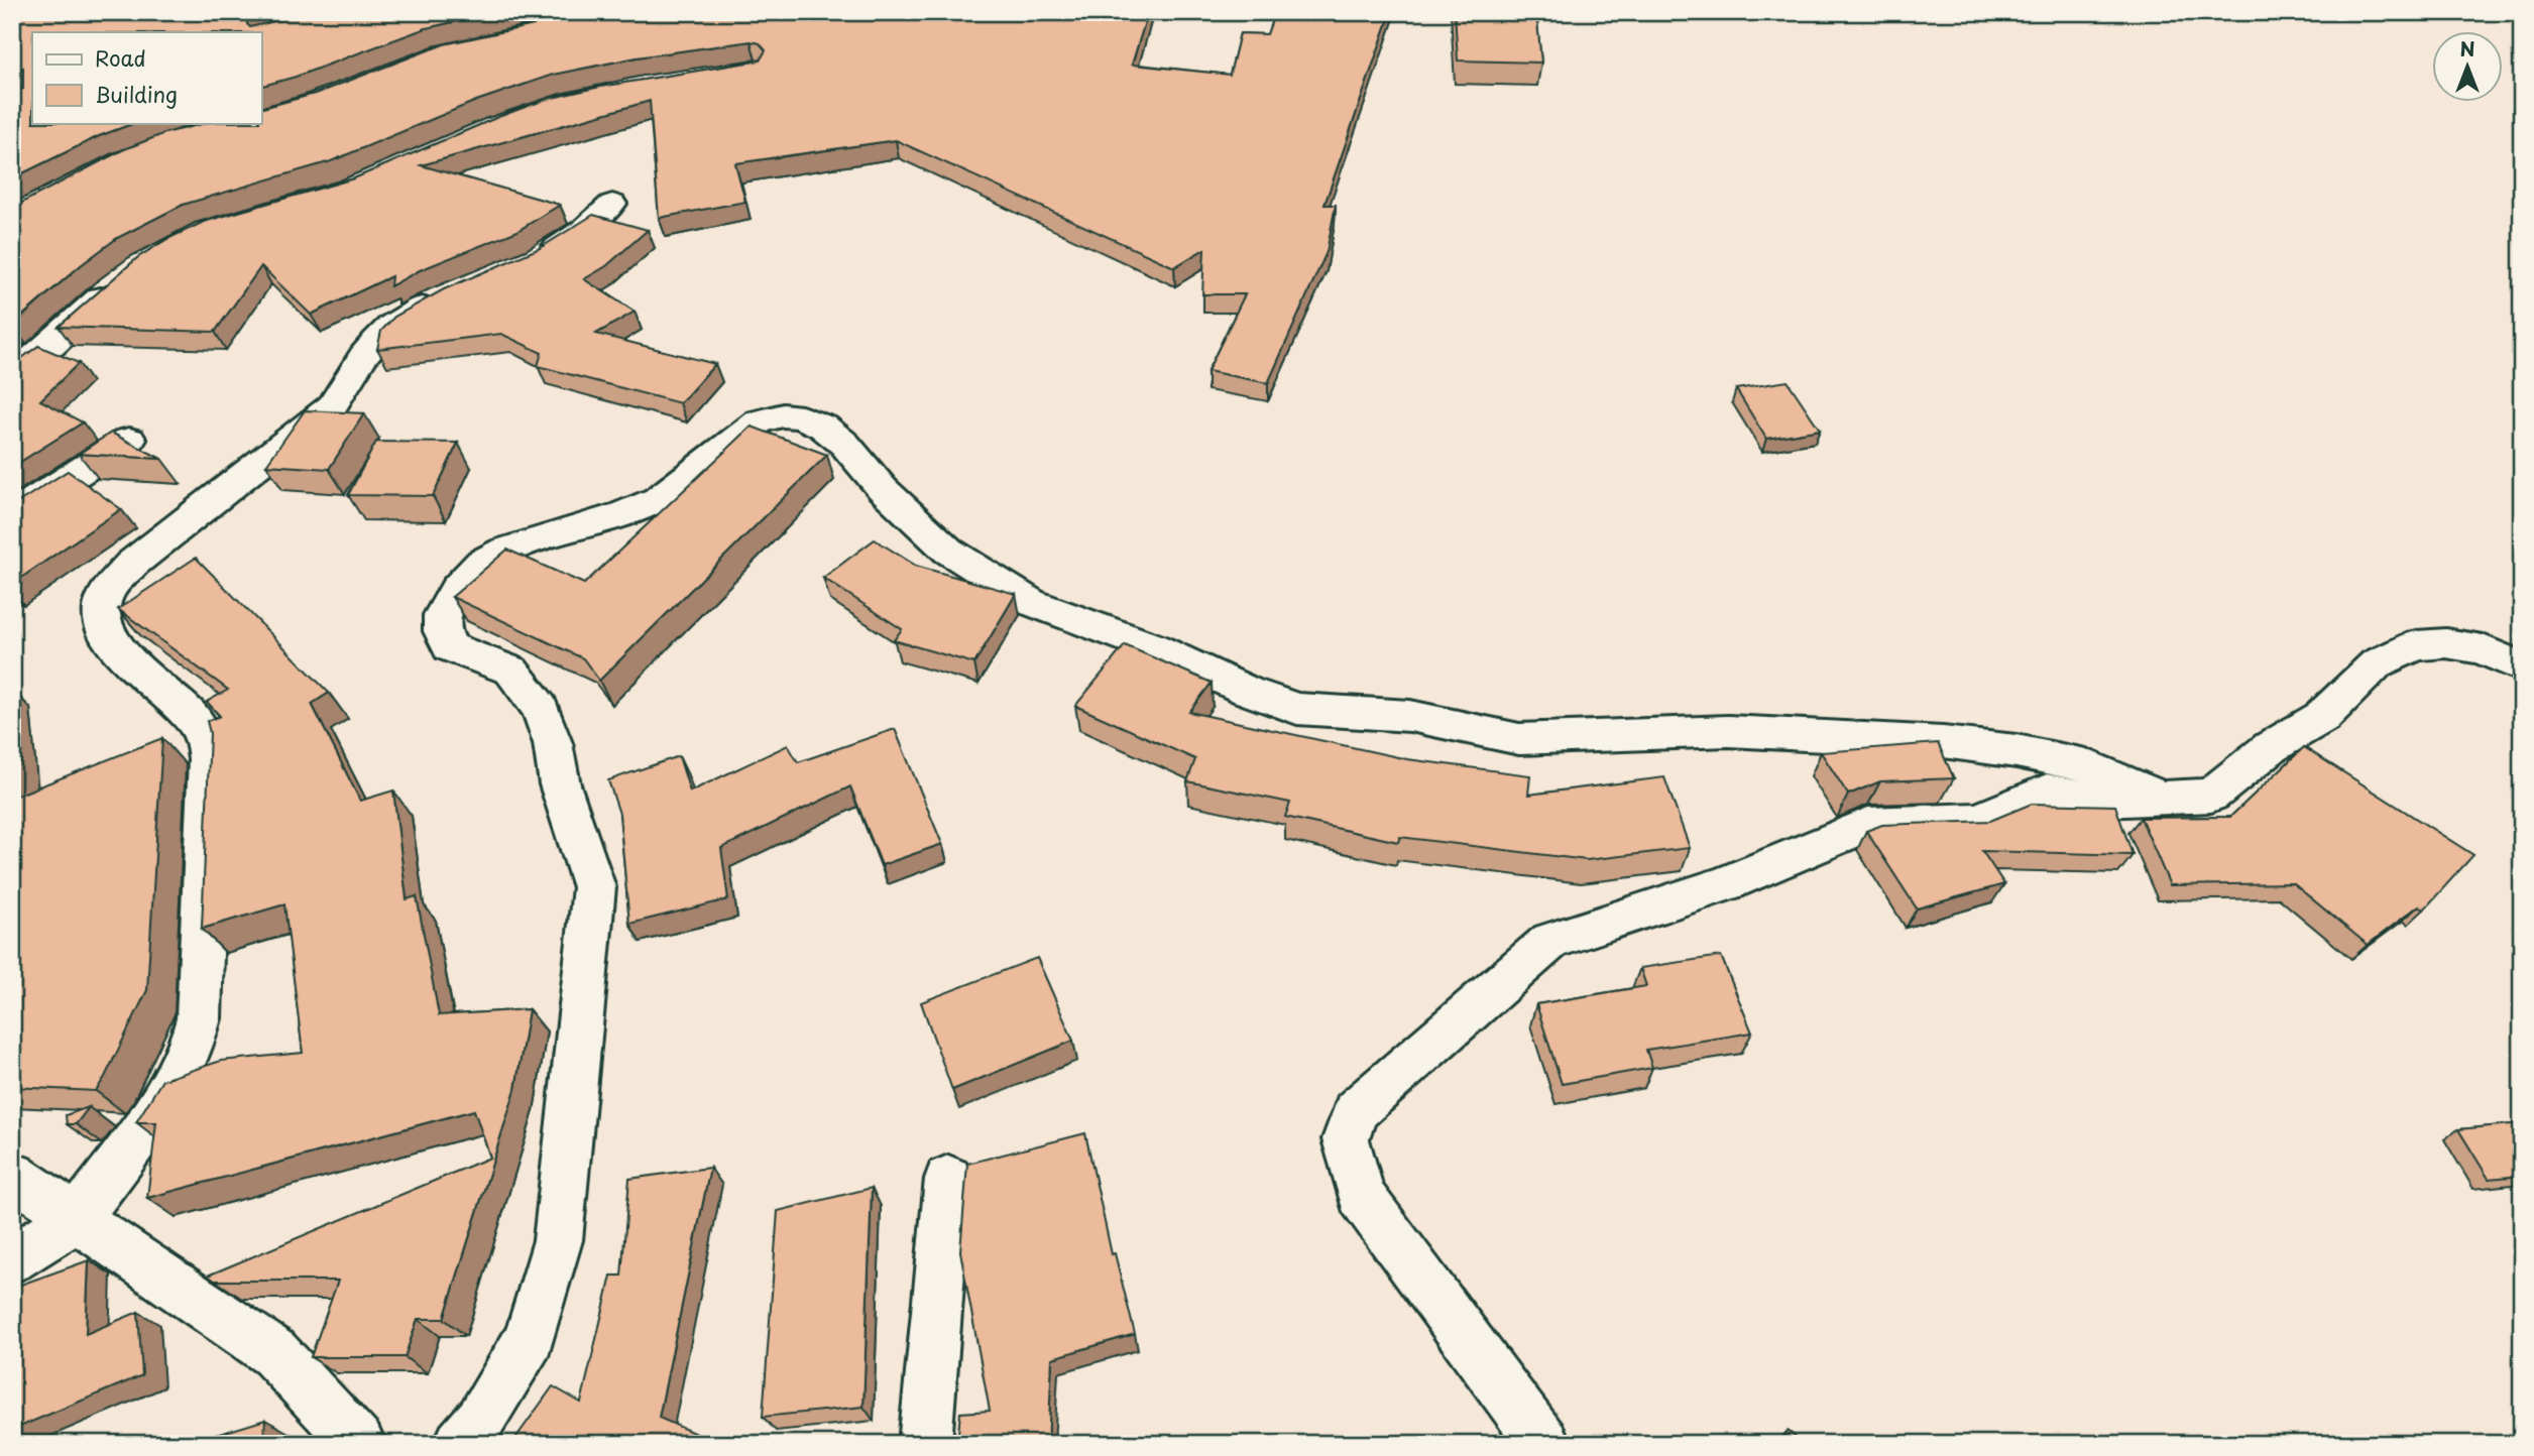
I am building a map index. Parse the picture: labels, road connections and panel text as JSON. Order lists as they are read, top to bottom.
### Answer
{
  "legend": ["Road", "Building"],
  "north": "top"
}
